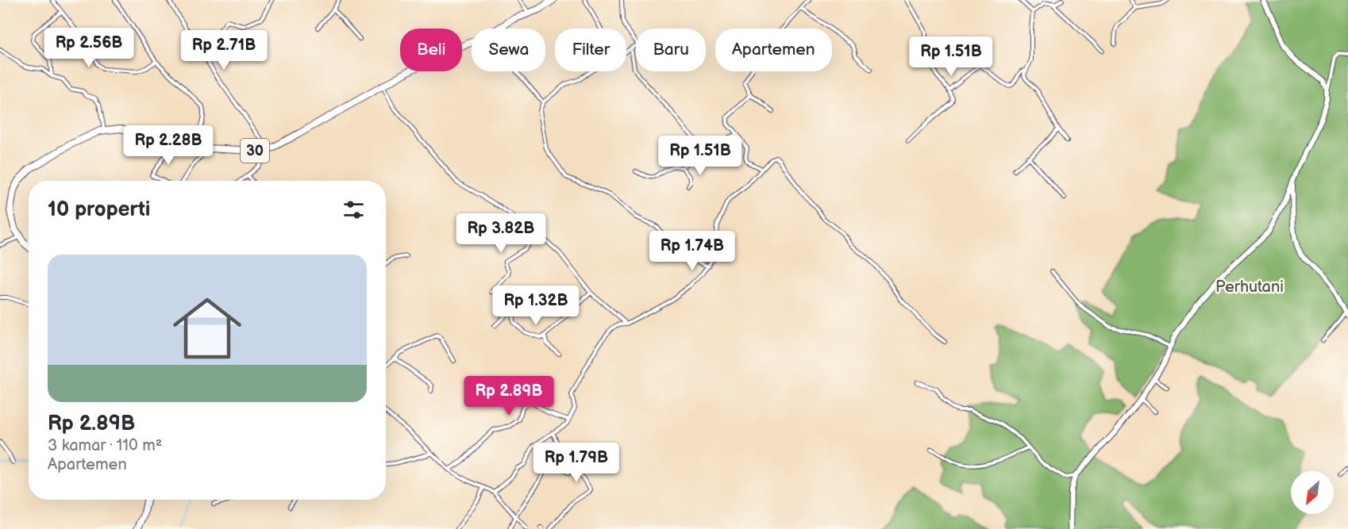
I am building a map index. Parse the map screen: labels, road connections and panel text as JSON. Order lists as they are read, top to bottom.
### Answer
{
  "streets": {
    "highway": ["30"]
  },
  "parks": ["Perhutani"],
  "north": "bottom left",
  "page": {
    "price": [
      "Rp 2.56B",
      "Rp 2.71B",
      "Rp 1.51B",
      "Rp 2.28B",
      "Rp 1.51B",
      "Rp 3.82B",
      "Rp 1.74B",
      "Rp 1.32B",
      "Rp 2.89B",
      "Rp 1.79B"
    ],
    "chip": [
      "Beli",
      "Sewa",
      "Filter",
      "Baru",
      "Apartemen"
    ],
    "heading": "10 properti",
    "list": [
      {
        "name": "Rp 2.89B",
        "note": "3 kamar · 110 m² · Apartemen"
      }
    ]
  }
}
